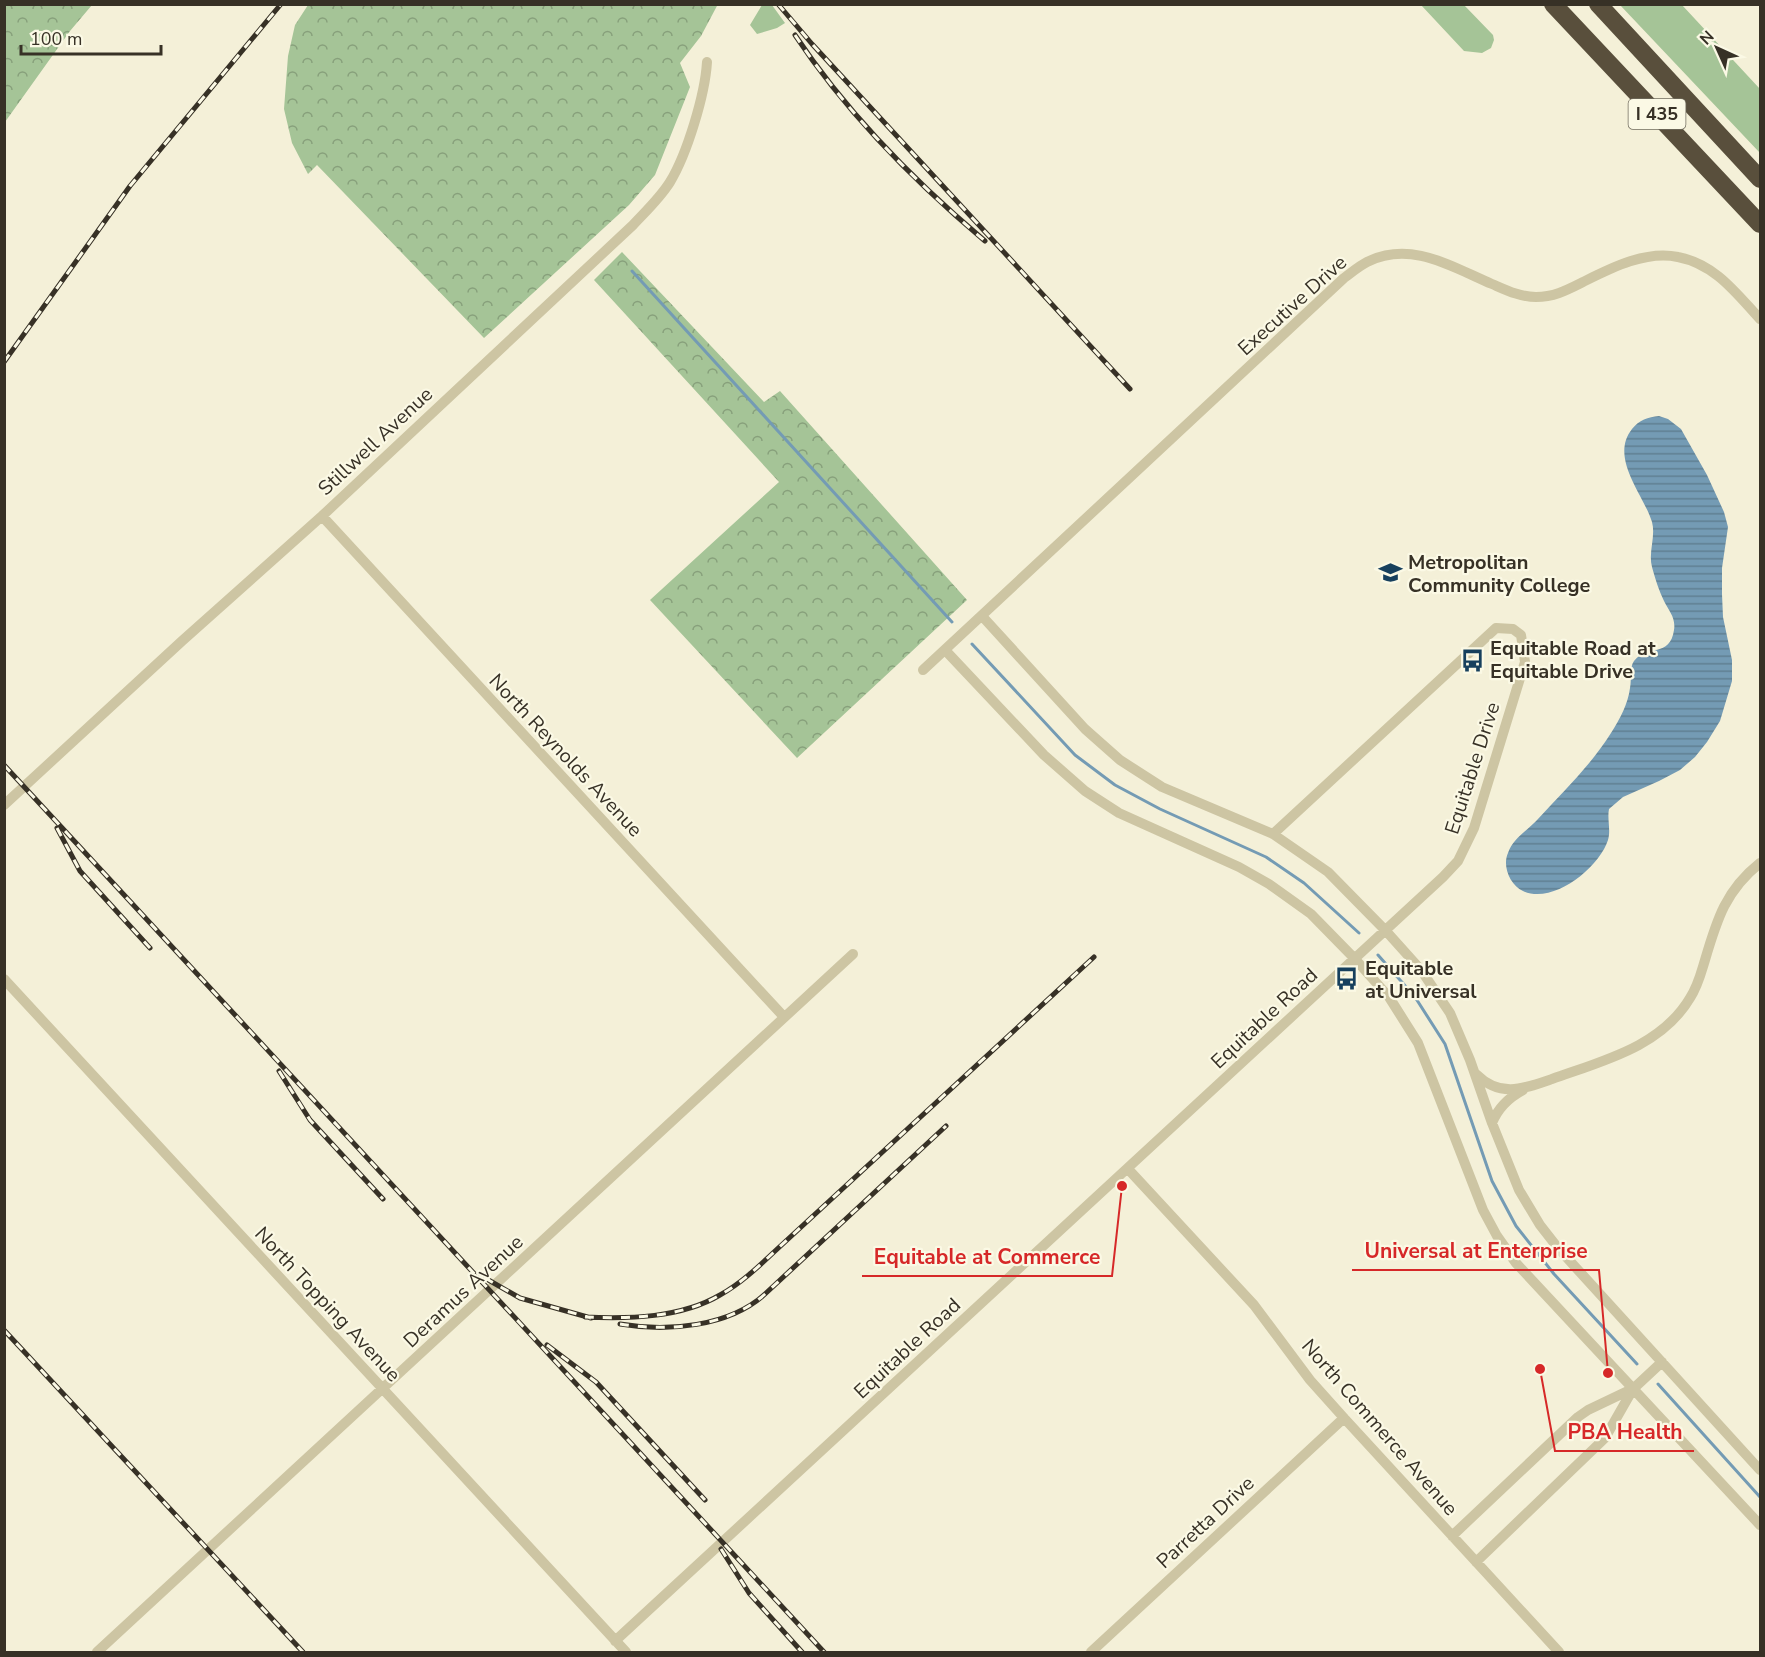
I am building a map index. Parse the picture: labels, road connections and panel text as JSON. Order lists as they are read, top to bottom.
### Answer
{
  "streets": {
    "highway": ["I 435"],
    "street": [
      "Executive Drive",
      "Stillwell Avenue",
      "North Reynolds Avenue",
      "Equitable Drive",
      "Equitable Road",
      "Deramus Avenue",
      "North Topping Avenue",
      "North Commerce Avenue",
      "Parretta Drive"
    ]
  },
  "crossings": [
    ["Stillwell Avenue", "North Reynolds Avenue"],
    ["North Reynolds Avenue", "Deramus Avenue"],
    ["Equitable Drive", "Equitable Road"],
    ["Equitable Road", "North Topping Avenue"],
    ["Equitable Road", "North Commerce Avenue"],
    ["Deramus Avenue", "North Topping Avenue"],
    ["North Commerce Avenue", "Parretta Drive"]
  ],
  "places": {
    "school or university": ["Metropolitan Community College"],
    "bus stop": ["Equitable Road at Equitable Drive", "Equitable at Universal"],
    "other": ["Equitable at Commerce", "PBA Health", "Universal at Enterprise"]
  },
  "scale_bar": "100 m",
  "north": "top left"
}
